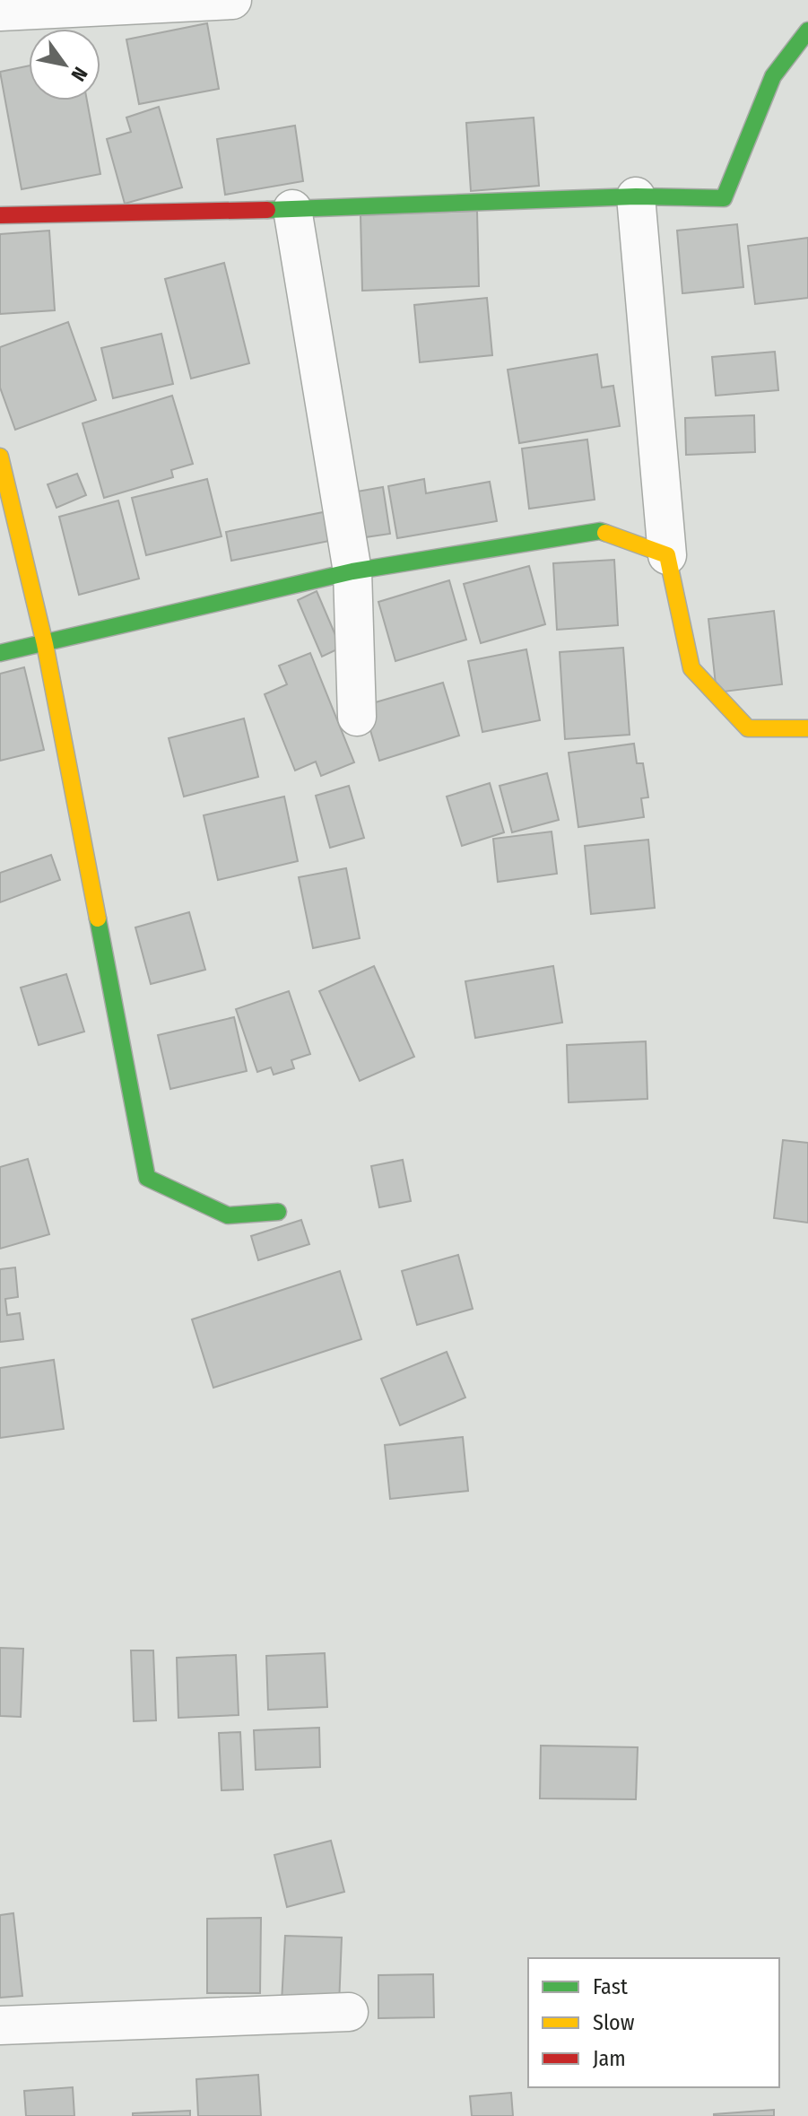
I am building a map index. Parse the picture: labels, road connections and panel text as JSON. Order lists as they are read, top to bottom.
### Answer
{
  "legend": ["Fast", "Slow", "Jam"],
  "north": "bottom right"
}
